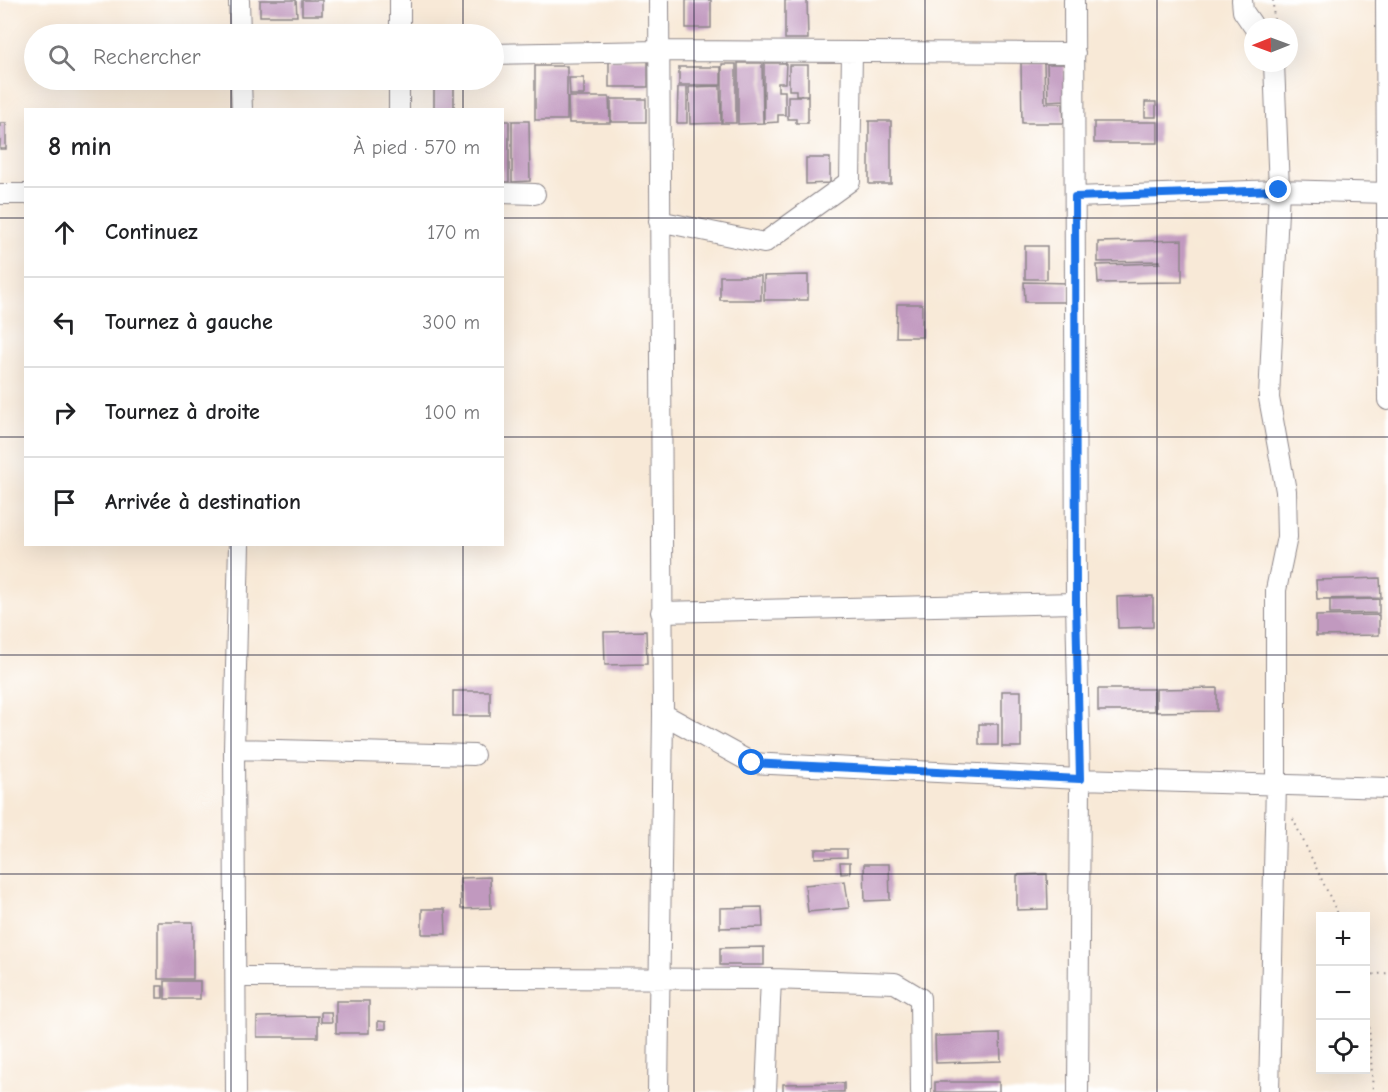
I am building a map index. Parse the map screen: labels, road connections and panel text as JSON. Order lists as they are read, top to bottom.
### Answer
{
  "north": "left",
  "page": {
    "search": "Rechercher",
    "heading": ["8 min", "À pied · 570 m"],
    "list": [
      ["Continuez", "170 m"],
      ["Tournez à gauche", "300 m"],
      ["Tournez à droite", "100 m"],
      "Arrivée à destination"
    ],
    "map_buttons": ["+", "−"]
  }
}
